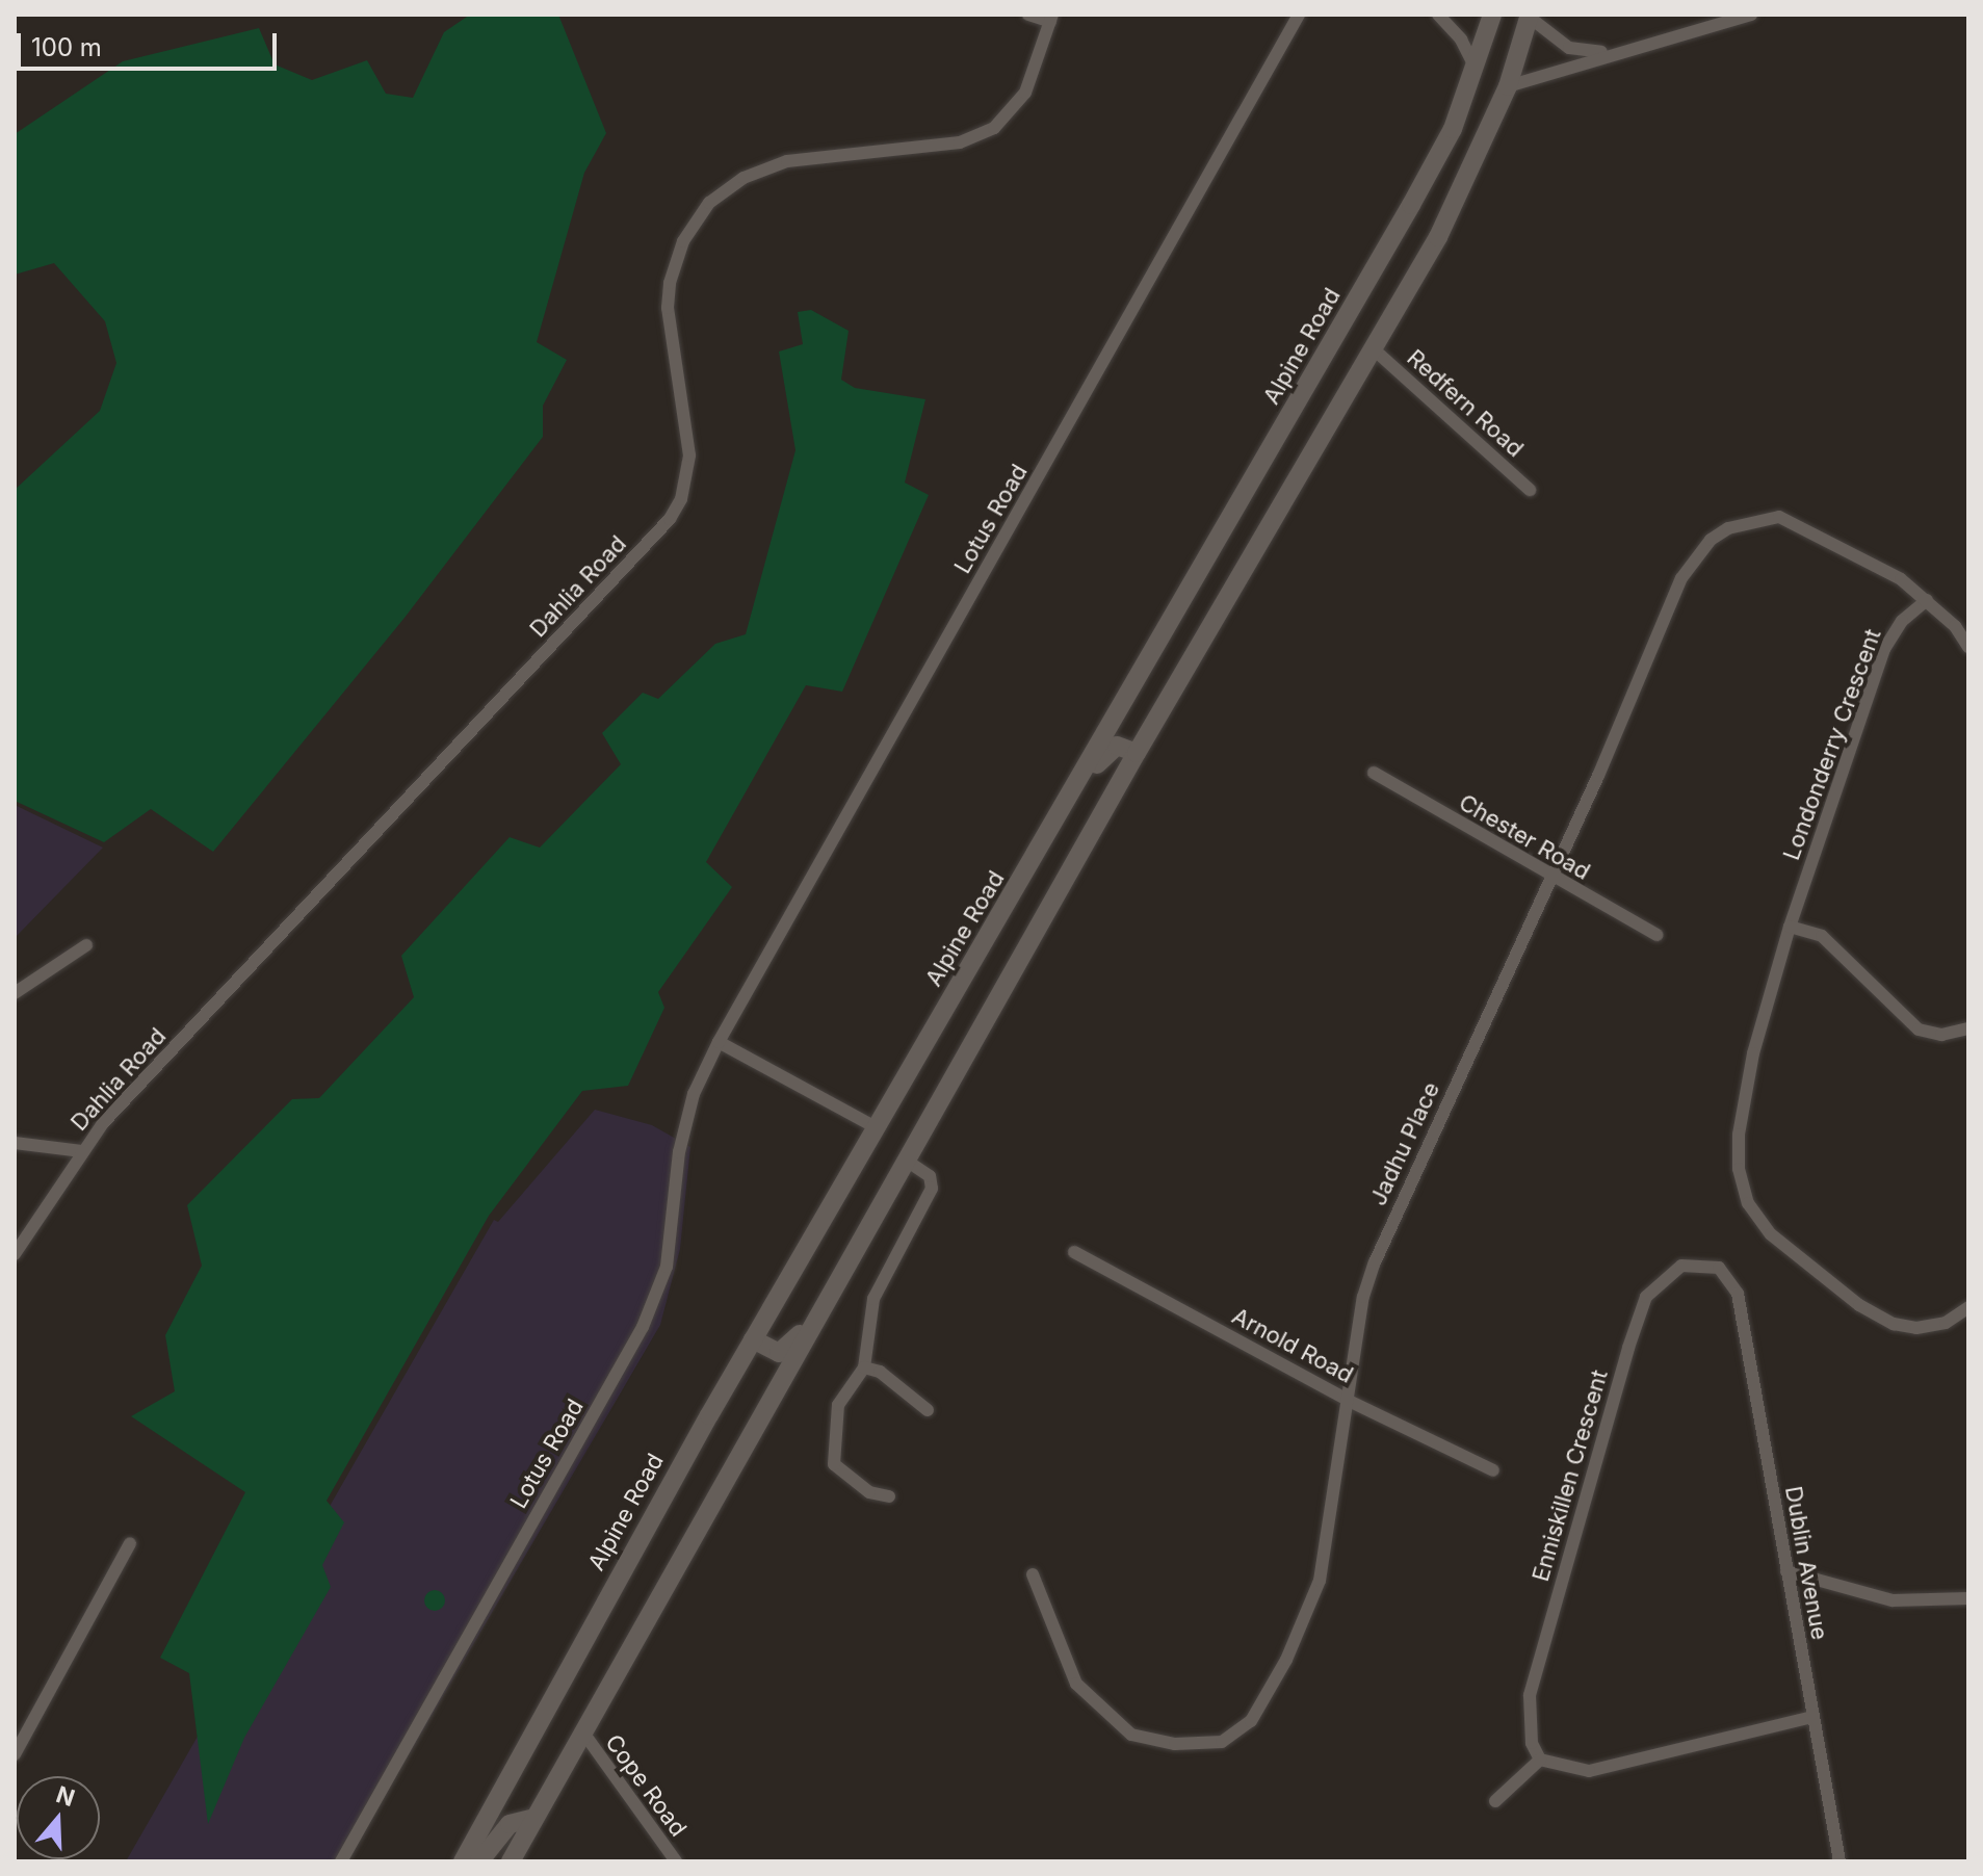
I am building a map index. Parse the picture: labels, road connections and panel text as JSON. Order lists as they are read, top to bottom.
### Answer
{
  "streets": {
    "main road": ["Alpine Road"],
    "street": [
      "Redfern Road",
      "Lotus Road",
      "Dahlia Road",
      "Londonderry Crescent",
      "Chester Road",
      "Jadhu Place",
      "Arnold Road",
      "Enniskillen Crescent",
      "Dublin Avenue",
      "Cope Road"
    ]
  },
  "crossings": [
    ["Londonderry Crescent", "Jadhu Place"],
    ["Chester Road", "Jadhu Place"],
    ["Jadhu Place", "Arnold Road"],
    ["Enniskillen Crescent", "Dublin Avenue"]
  ],
  "scale_bar": "100 m",
  "north": "top"
}
